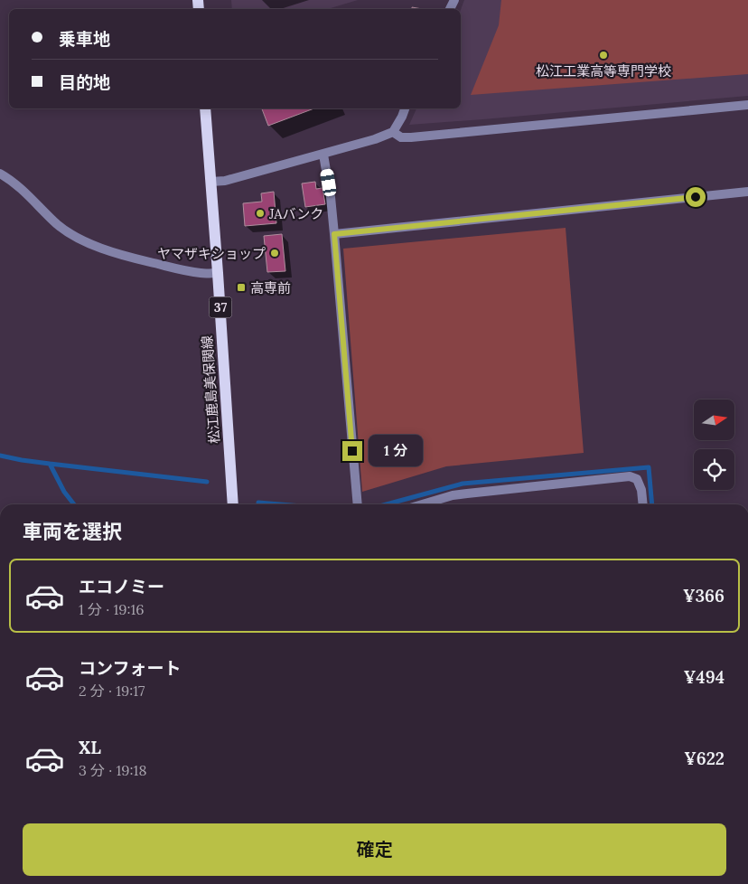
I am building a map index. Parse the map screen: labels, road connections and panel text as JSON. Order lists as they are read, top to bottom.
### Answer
{
  "streets": {
    "main road": ["37", "松江鹿島美保関線"]
  },
  "places": {
    "other": ["松江工業高等専門学校", "JAバンク", "ヤマザキショップ"],
    "transit": ["高専前"]
  },
  "north": "right",
  "page": {
    "banner": ["乗車地", "目的地"],
    "bubble": "1 分",
    "heading": "車両を選択",
    "list": [
      {
        "name": "エコノミー",
        "note": "1 分 · 19:16",
        "value": "¥366"
      },
      {
        "name": "コンフォート",
        "note": "2 分 · 19:17",
        "value": "¥494"
      },
      {
        "name": "XL",
        "note": "3 分 · 19:18",
        "value": "¥622"
      }
    ],
    "buttons": "確定"
  }
}
